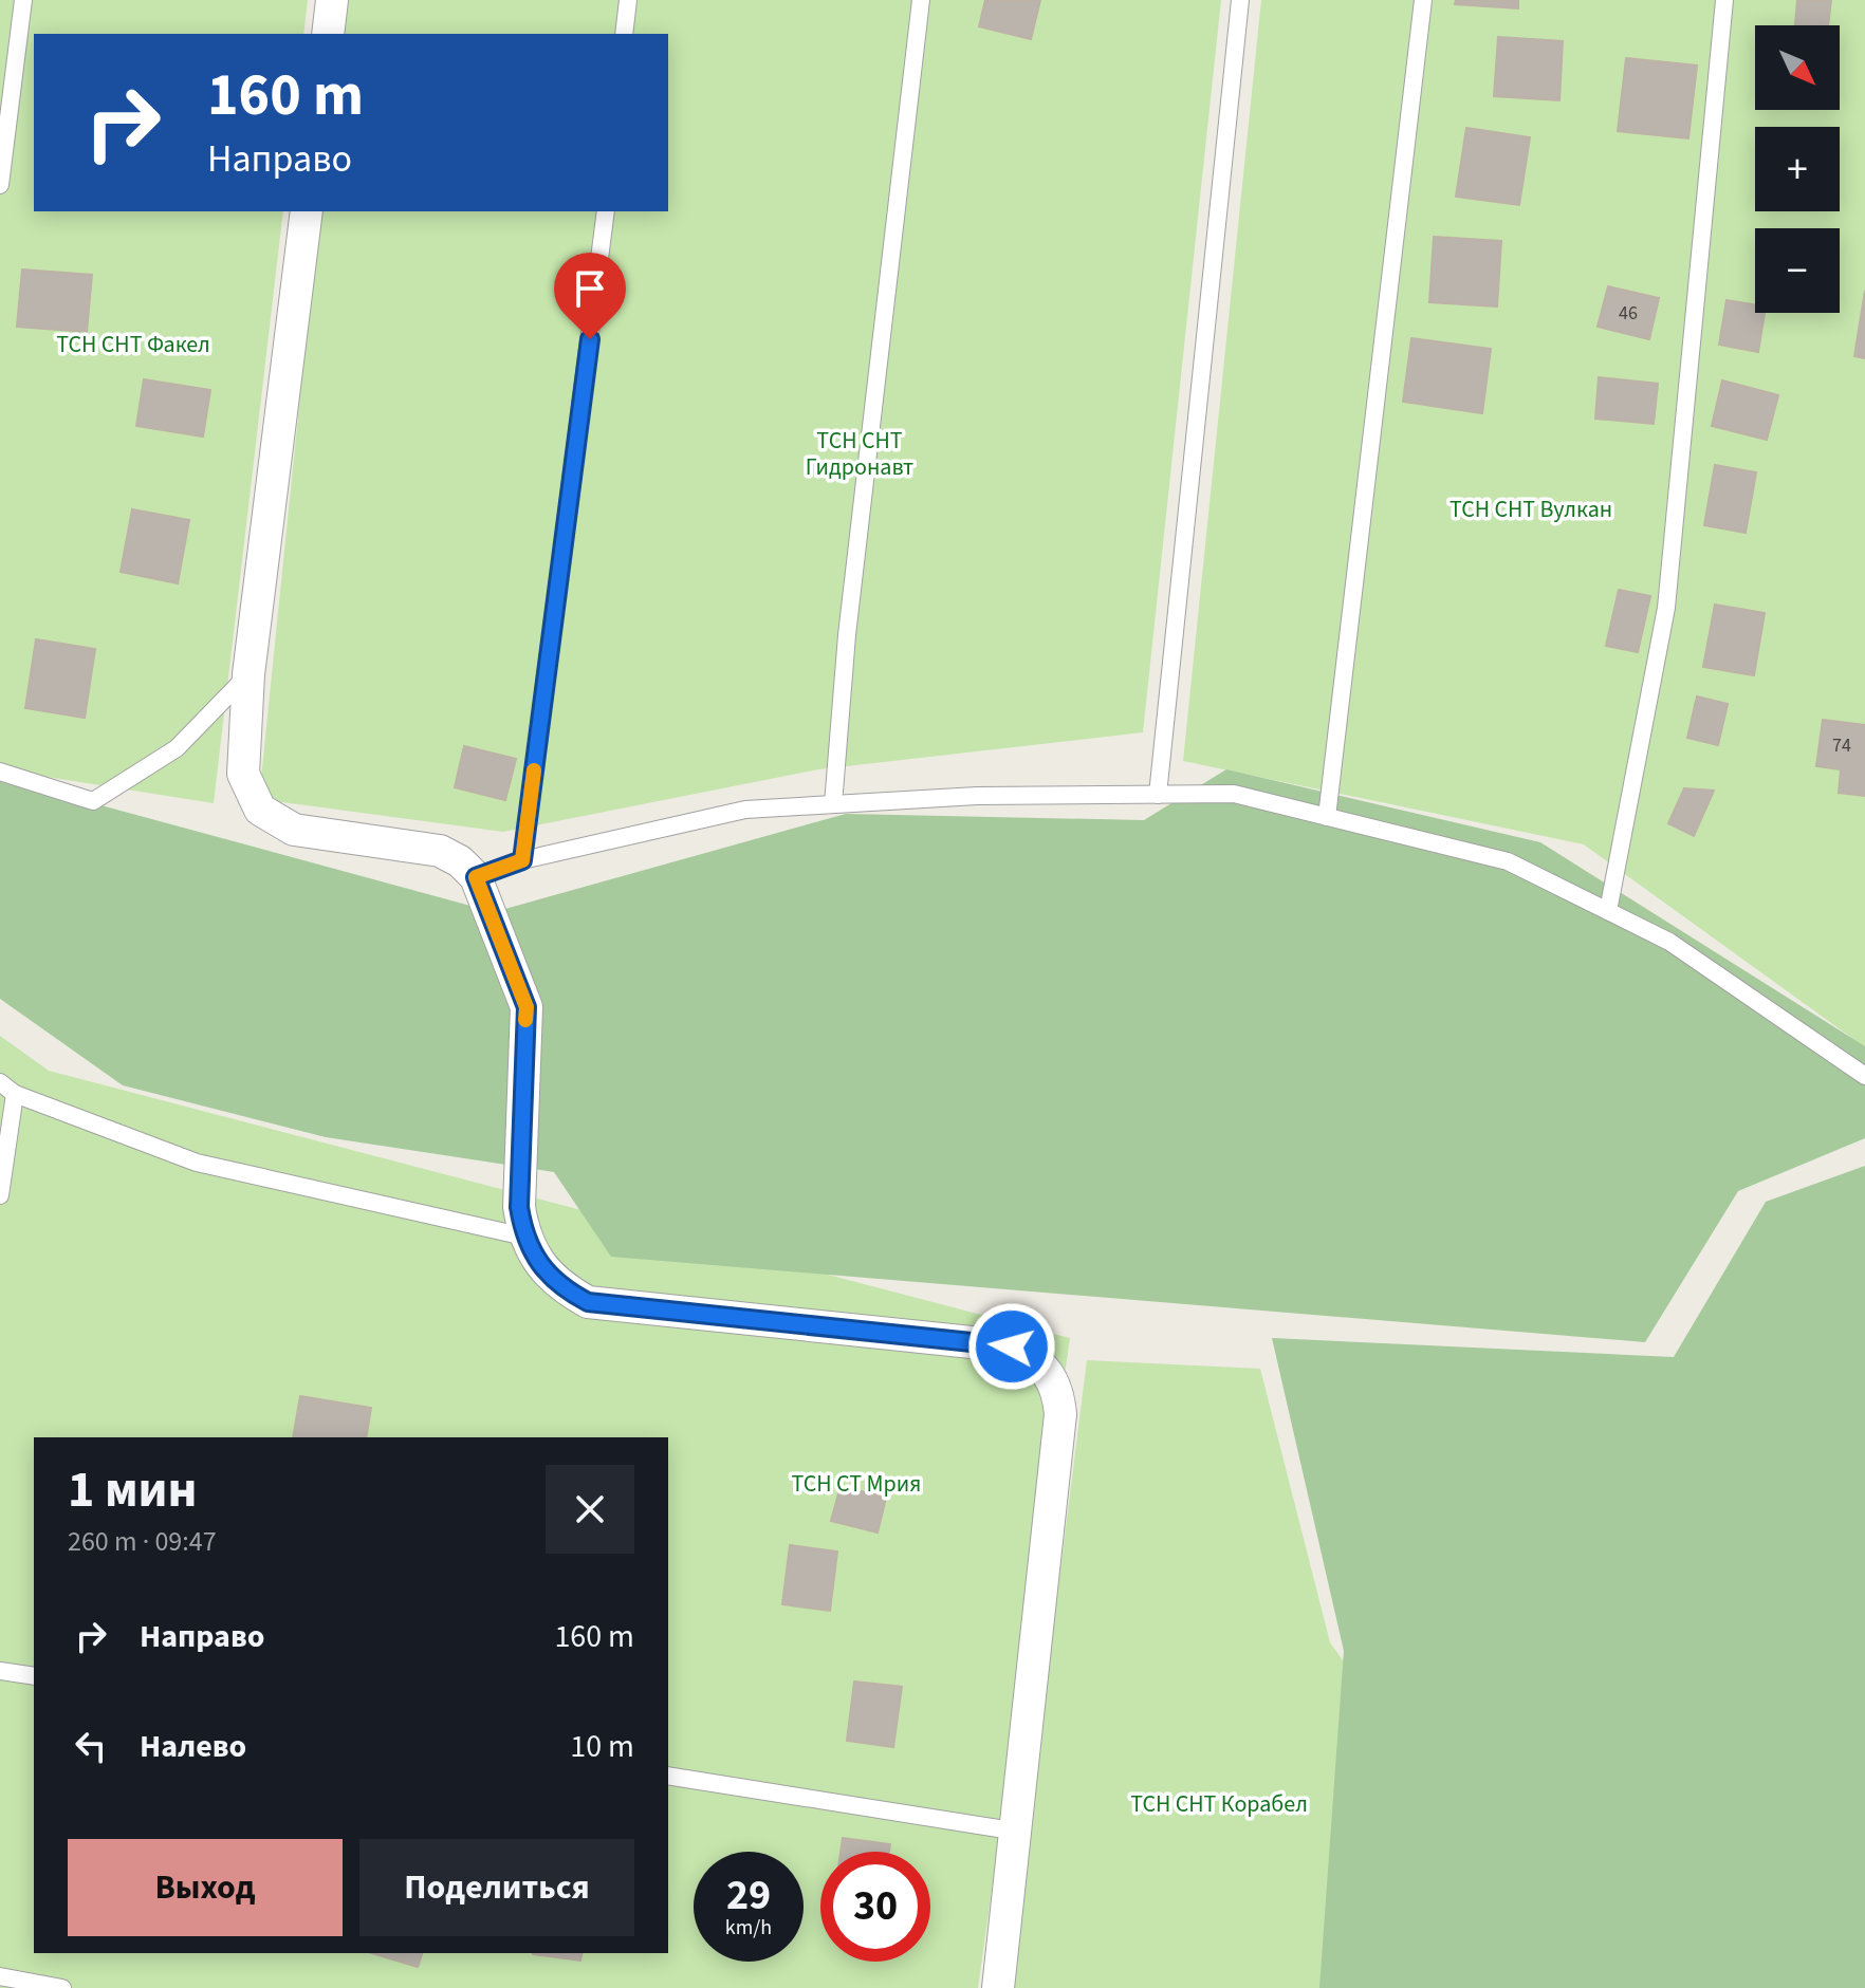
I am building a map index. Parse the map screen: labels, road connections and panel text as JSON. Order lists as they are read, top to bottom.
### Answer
{
  "parks": [
    "ТСН СНТ Факел",
    "ТСН СНТ Гидронавт",
    "ТСН СНТ Вулкан",
    "ТСН СТ Мрия",
    "ТСН СНТ Корабел"
  ],
  "house_numbers": ["46", "74"],
  "north": "bottom right",
  "page": {
    "map_buttons": ["+", "−"],
    "turn": ["160 m", "Направо"],
    "heading": ["1 мин", "260 m · 09:47"],
    "list": [
      {
        "name": "Направо",
        "value": "160 m"
      },
      {
        "name": "Налево",
        "value": "10 m"
      }
    ],
    "buttons": ["Выход", "Поделиться"],
    "speed": "29 km/h",
    "limit": "30"
  }
}
